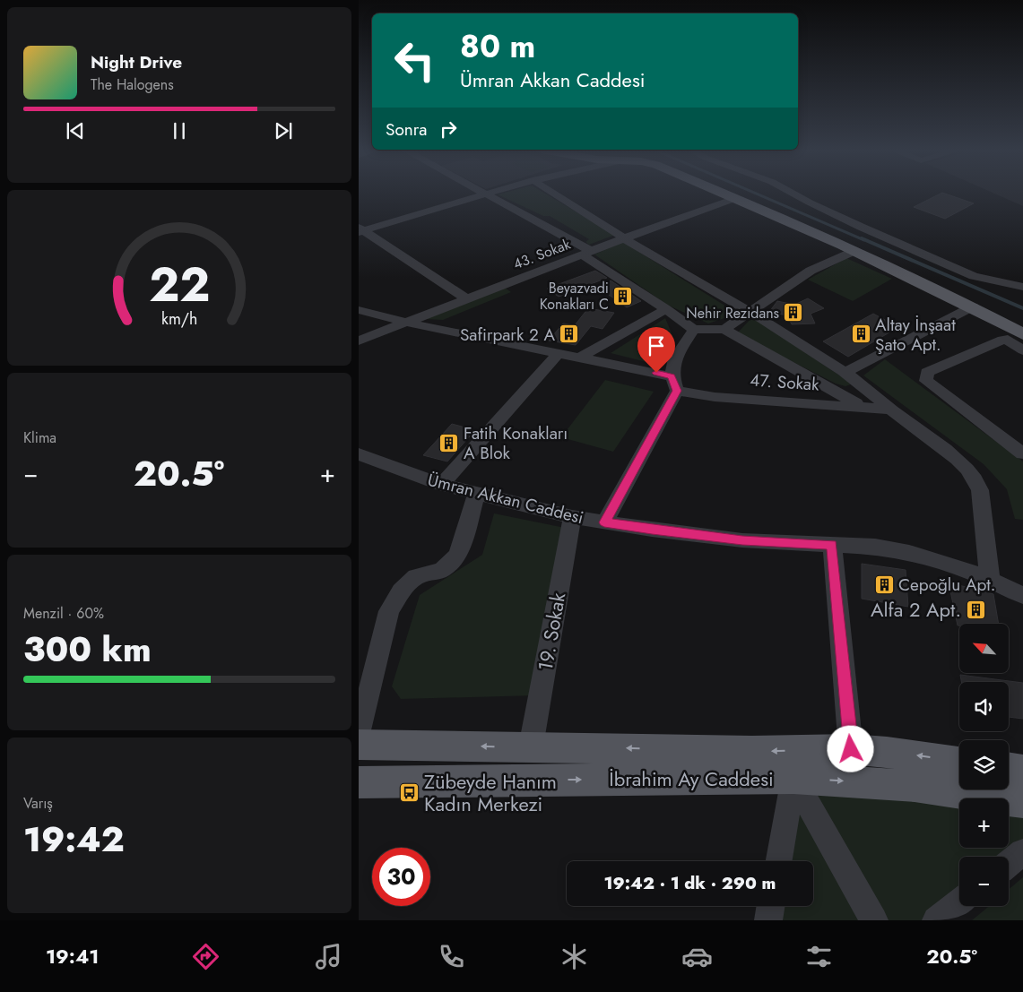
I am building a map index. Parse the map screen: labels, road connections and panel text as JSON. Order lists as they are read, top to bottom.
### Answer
{
  "streets": {
    "main road": ["İbrahim Ay Caddesi"],
    "street": [
      "43. Sokak",
      "47. Sokak",
      "Ümran Akkan Caddesi",
      "19. Sokak"
    ]
  },
  "crossings": [
    ["43. Sokak", "47. Sokak"],
    ["Ümran Akkan Caddesi", "19. Sokak"],
    ["19. Sokak", "İbrahim Ay Caddesi"]
  ],
  "places": {
    "building": [
      "Beyazvadi Konakları C",
      "Nehir Rezidans",
      "Safirpark 2 A",
      "Altay İnşaat Şato Apt.",
      "Fatih Konakları A Blok",
      "Cepoğlu Apt.",
      "Alfa 2 Apt."
    ],
    "bus stop": ["Zübeyde Hanım Kadın Merkezi"]
  },
  "north": "top left",
  "page": {
    "turn": ["80 m", "Ümran Akkan Caddesi"],
    "song": ["Night Drive", "The Halogens"],
    "then": "Sonra",
    "tile": [
      "Klima",
      ["Menzil · 60%", "300 km"],
      ["Varış", "19:42"]
    ],
    "heat": ["−", "20.5°", "+"],
    "map_buttons": ["+", "−"],
    "limit": "30",
    "trip": "19:42 · 1 dk · 290 m",
    "tabs": ["19:41", "20.5°"],
    "gauge": ["22", "km/h"]
  }
}
